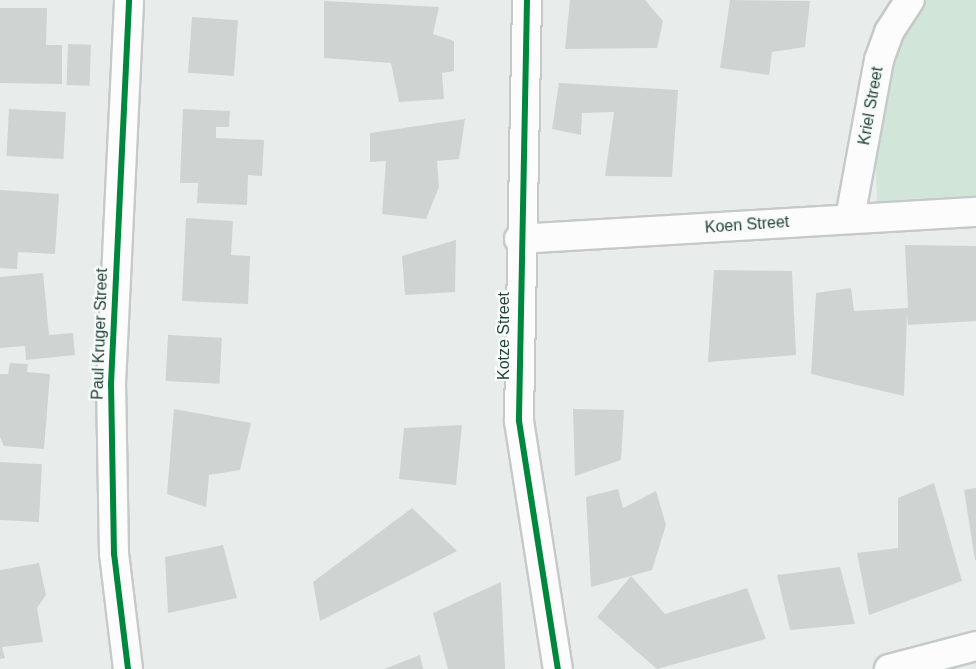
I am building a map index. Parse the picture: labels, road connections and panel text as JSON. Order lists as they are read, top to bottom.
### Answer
{
  "streets": {
    "street": [
      "Kriel Street",
      "Koen Street",
      "Paul Kruger Street",
      "Kotze Street"
    ]
  },
  "crossings": [
    ["Kriel Street", "Koen Street"],
    ["Koen Street", "Kotze Street"]
  ]
}
